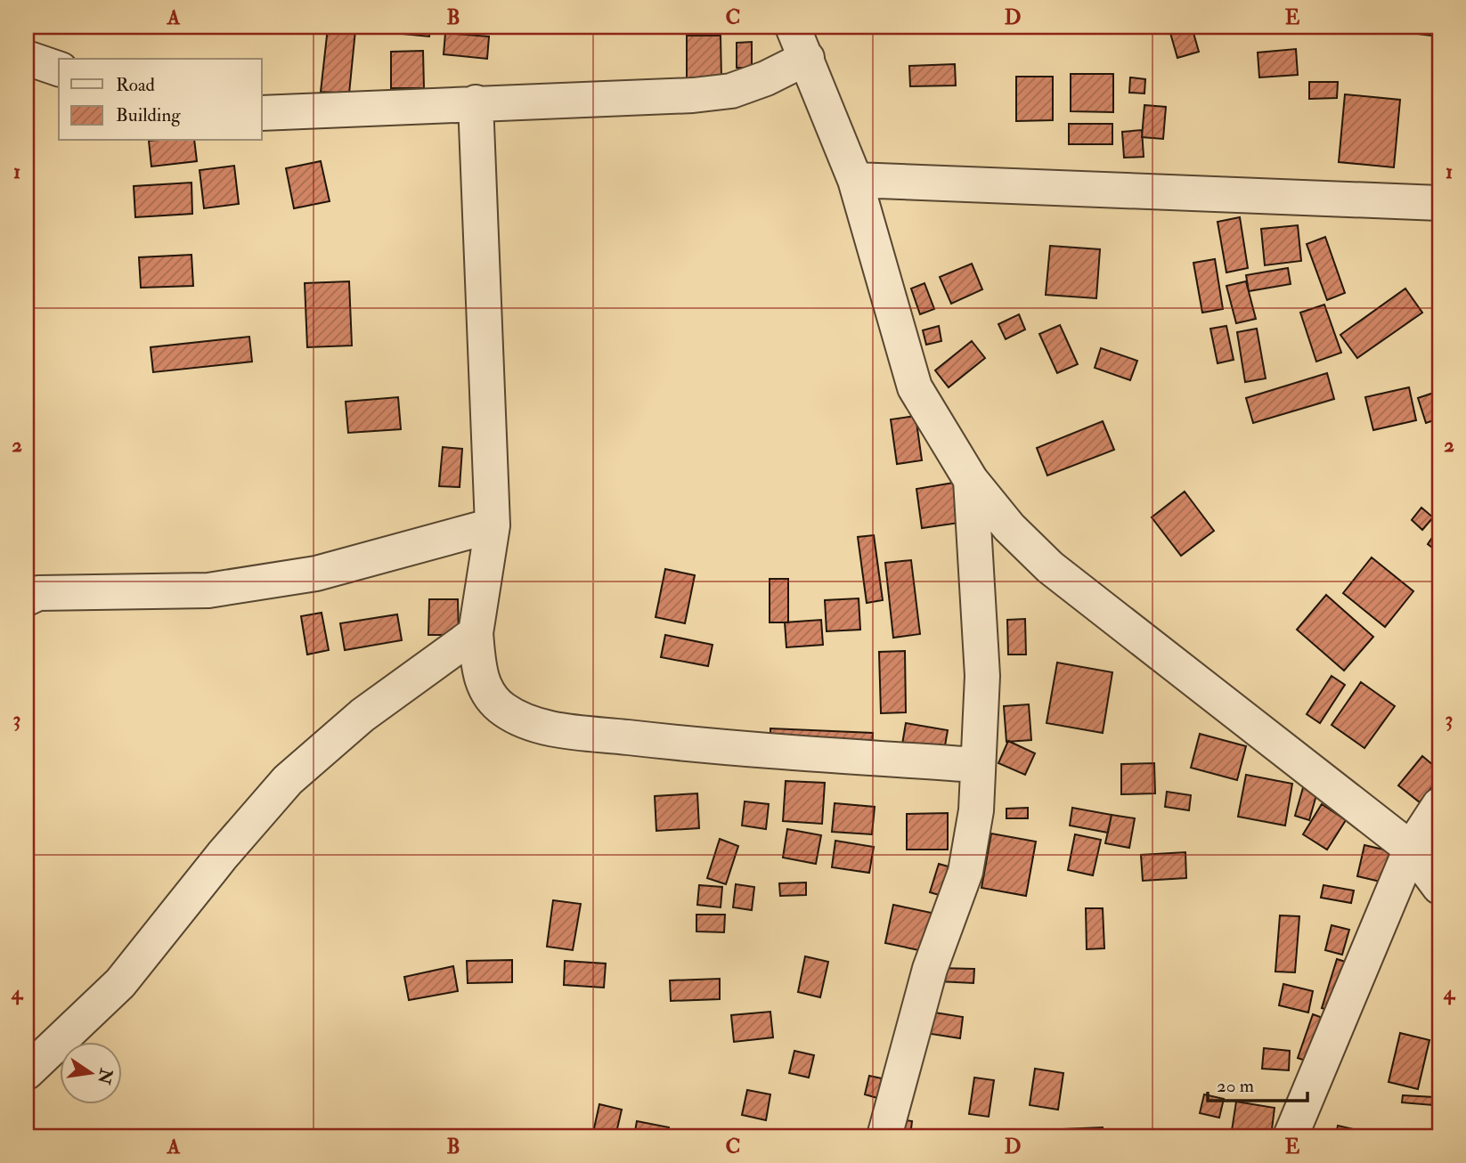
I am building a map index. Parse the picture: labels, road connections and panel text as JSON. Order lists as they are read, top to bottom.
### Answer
{
  "legend": ["Road", "Building"],
  "scale_bar": "20 m",
  "north": "right",
  "grid": {
    "columns": [
      "A",
      "B",
      "C",
      "D",
      "E"
    ],
    "rows": [
      "1",
      "2",
      "3",
      "4"
    ]
  }
}
